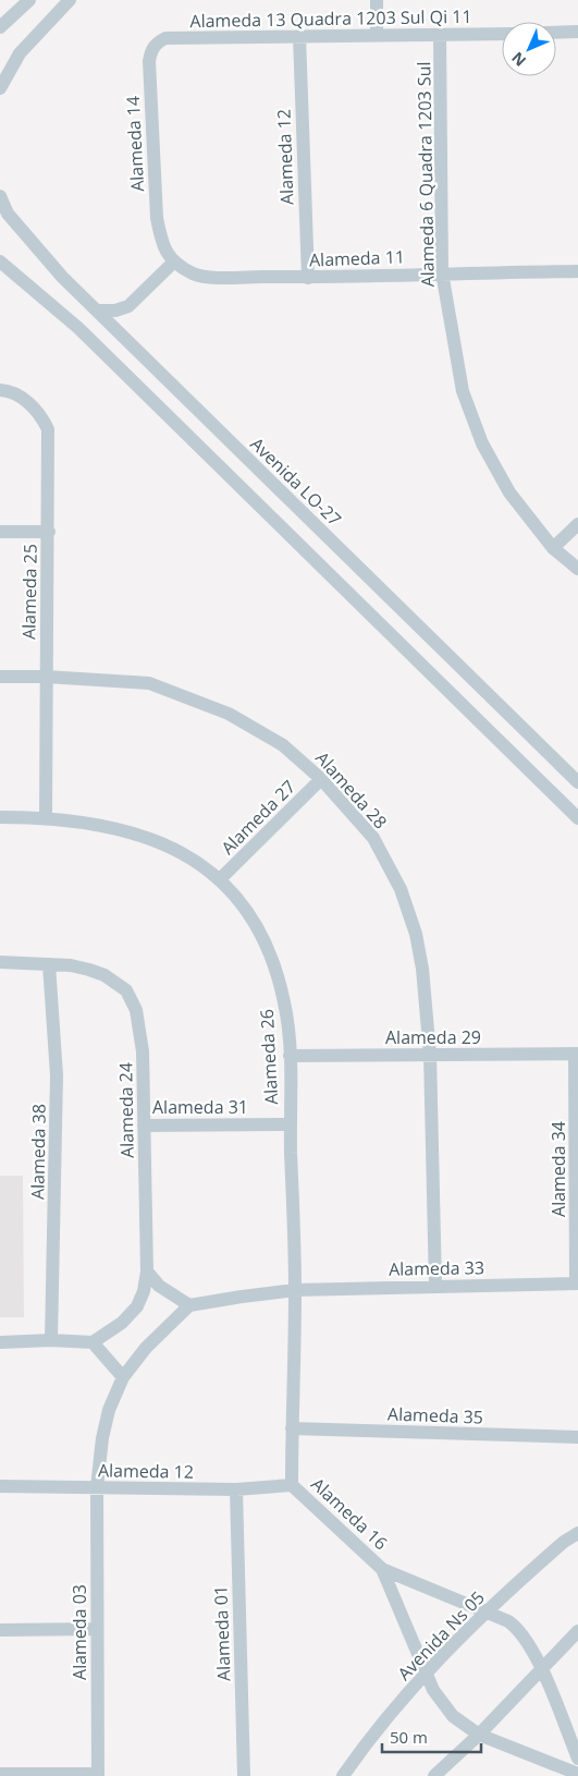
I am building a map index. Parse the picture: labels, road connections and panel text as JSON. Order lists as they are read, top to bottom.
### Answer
{
  "streets": {
    "street": [
      "Alameda 13 Quadra 1203 Sul Qi 11",
      "Alameda 14",
      "Alameda 12",
      "Alameda 6 Quadra 1203 Sul",
      "Alameda 11",
      "Avenida LO-27",
      "Alameda 25",
      "Alameda 28",
      "Alameda 27",
      "Alameda 29",
      "Alameda 26",
      "Alameda 31",
      "Alameda 24",
      "Alameda 38",
      "Alameda 34",
      "Alameda 33",
      "Alameda 35",
      "Alameda 16",
      "Alameda 03",
      "Alameda 01",
      "Avenida Ns 05"
    ]
  },
  "crossings": [
    ["Alameda 13 Quadra 1203 Sul Qi 11", "Alameda 14"],
    ["Alameda 13 Quadra 1203 Sul Qi 11", "Alameda 12"],
    ["Alameda 13 Quadra 1203 Sul Qi 11", "Alameda 6 Quadra 1203 Sul"],
    ["Alameda 14", "Alameda 11"],
    ["Alameda 12", "Alameda 11"],
    ["Alameda 12", "Alameda 26"],
    ["Alameda 12", "Alameda 16"],
    ["Alameda 12", "Alameda 03"],
    ["Alameda 12", "Alameda 01"],
    ["Alameda 6 Quadra 1203 Sul", "Alameda 11"],
    ["Alameda 25", "Alameda 28"],
    ["Alameda 25", "Alameda 26"],
    ["Alameda 28", "Alameda 27"],
    ["Alameda 28", "Alameda 29"],
    ["Alameda 28", "Alameda 33"],
    ["Alameda 27", "Alameda 26"],
    ["Alameda 29", "Alameda 26"],
    ["Alameda 29", "Alameda 34"],
    ["Alameda 26", "Alameda 31"],
    ["Alameda 26", "Alameda 33"],
    ["Alameda 26", "Alameda 35"],
    ["Alameda 26", "Alameda 16"],
    ["Alameda 31", "Alameda 24"],
    ["Alameda 24", "Alameda 38"],
    ["Alameda 34", "Alameda 33"],
    ["Alameda 33", "Alameda 03"],
    ["Alameda 16", "Avenida Ns 05"]
  ],
  "scale_bar": "50 m",
  "north": "bottom left"
}
